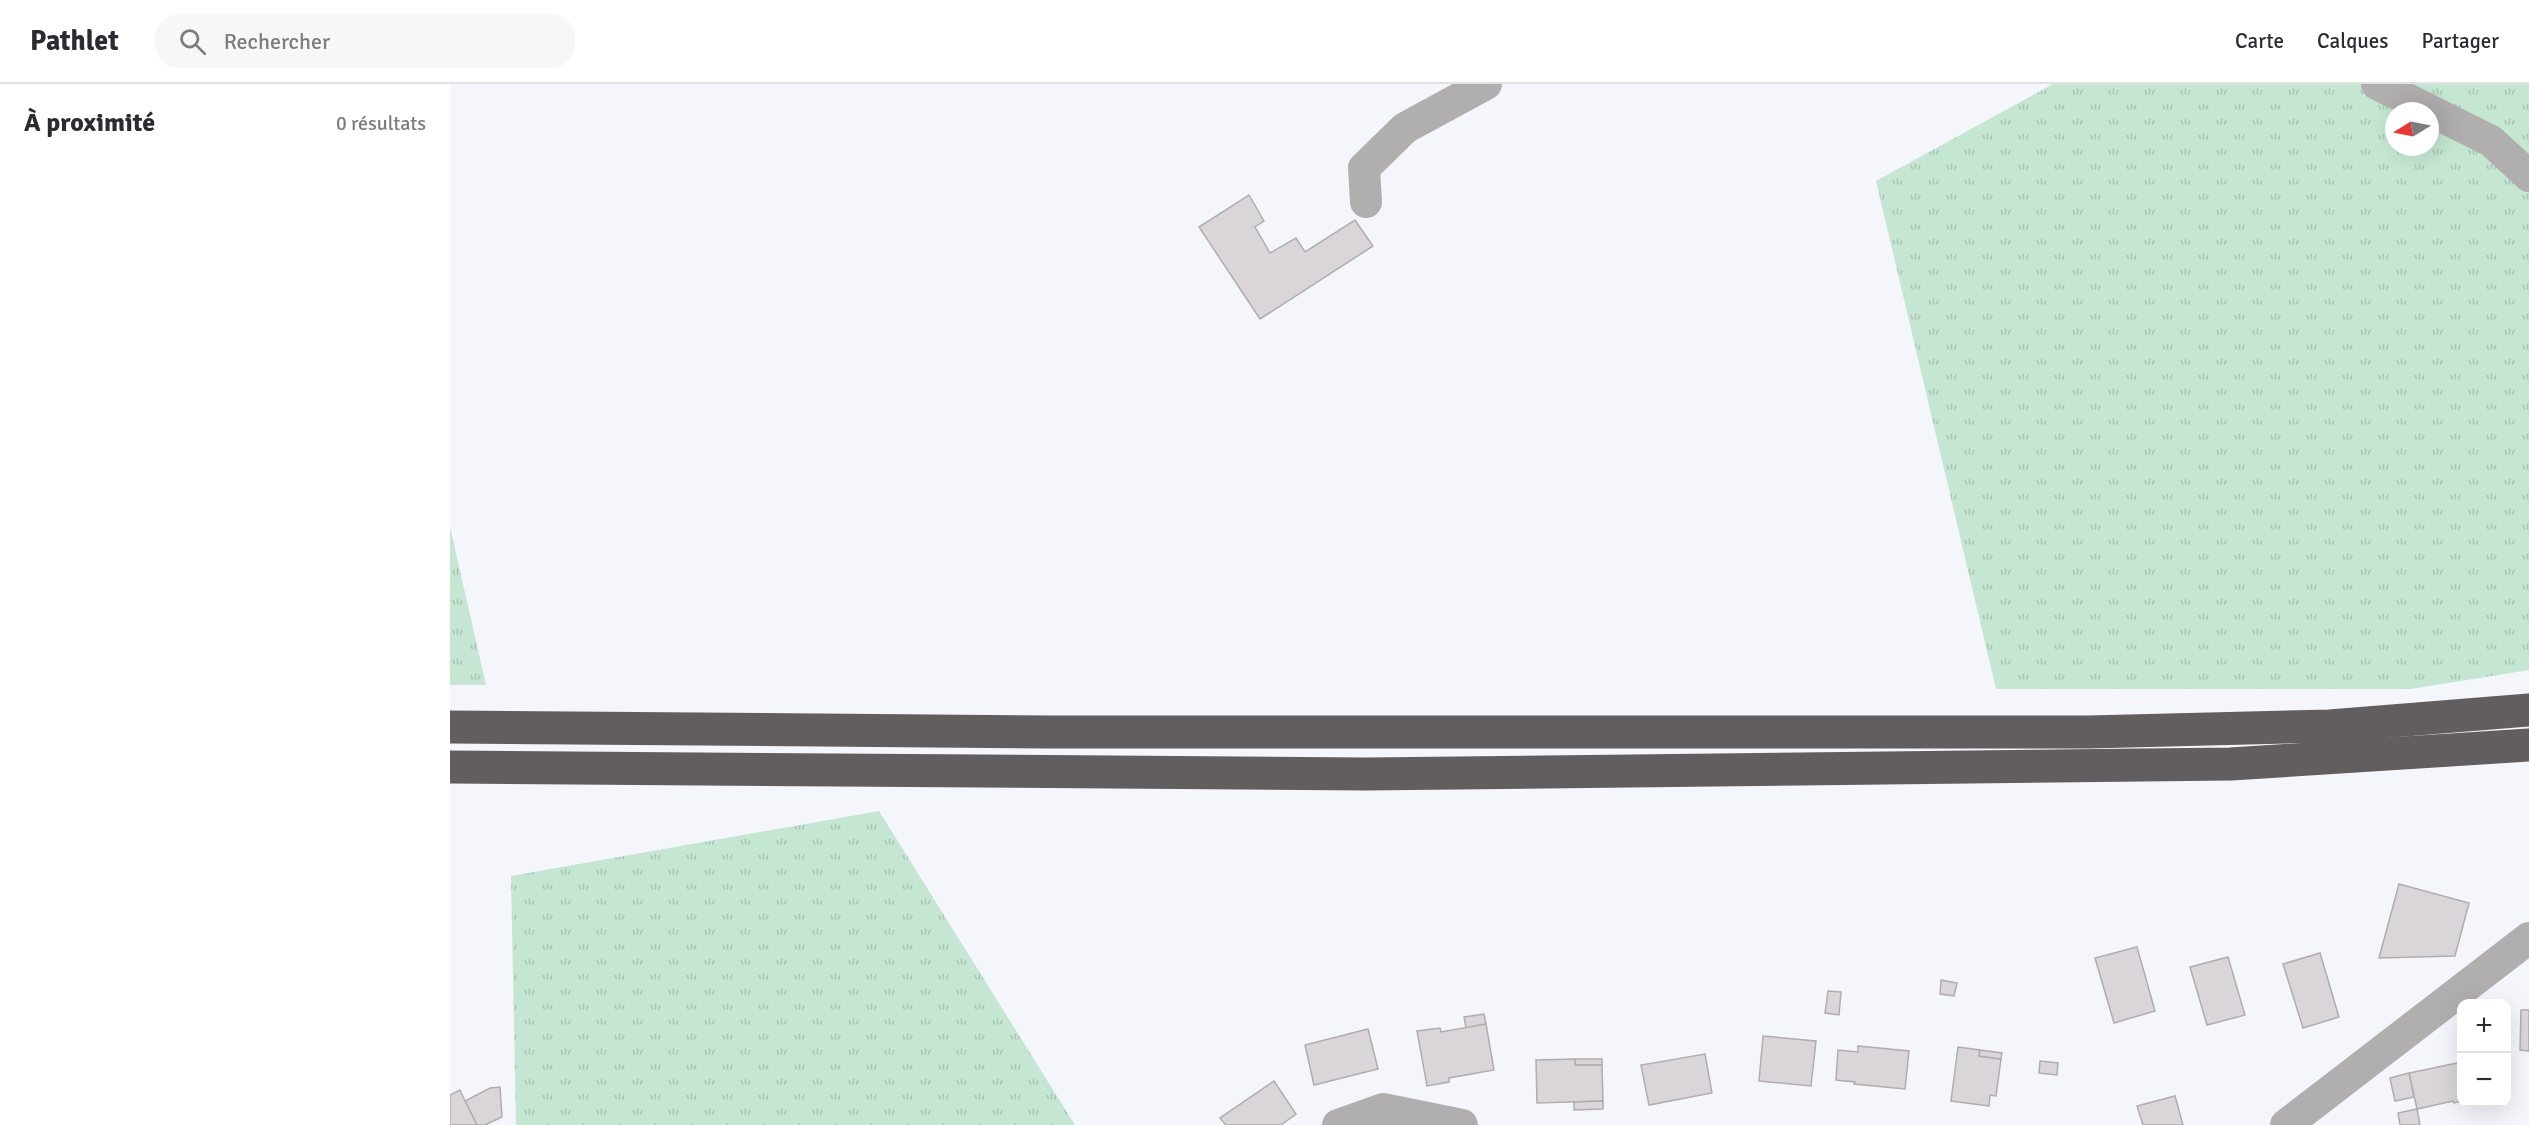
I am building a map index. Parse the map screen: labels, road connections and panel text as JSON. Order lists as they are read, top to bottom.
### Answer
{
  "north": "left",
  "page": {
    "header": "Pathlet",
    "search": "Rechercher",
    "nav": ["Carte", "Calques", "Partager"],
    "heading": ["À proximité", "0 résultats"],
    "map_buttons": ["+", "−"]
  }
}
